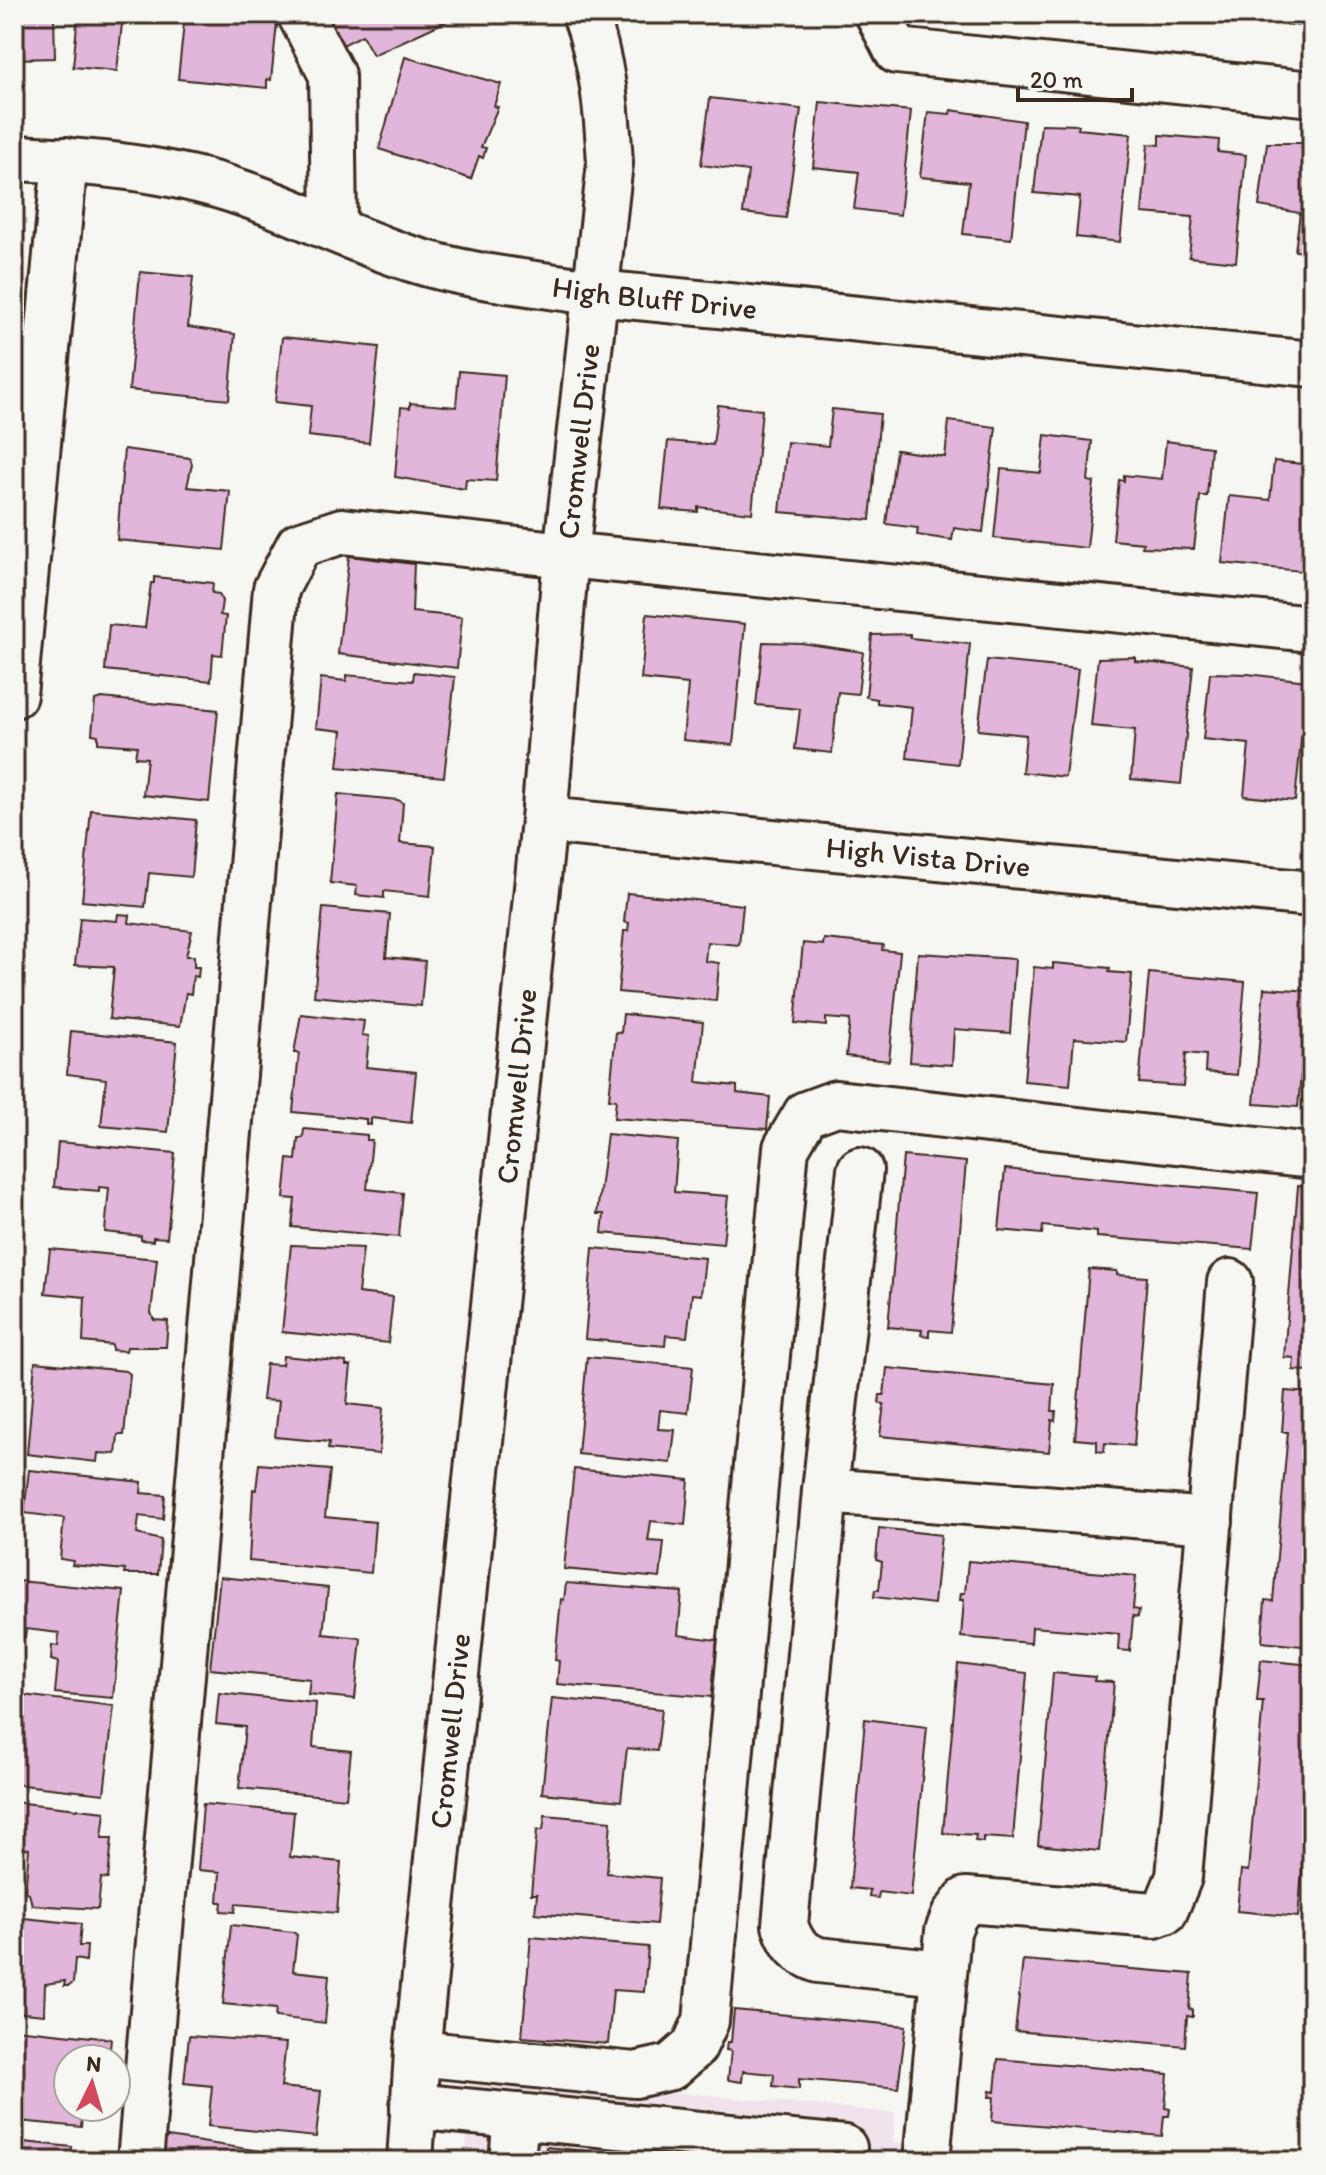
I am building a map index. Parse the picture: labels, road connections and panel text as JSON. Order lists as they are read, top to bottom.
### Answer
{
  "streets": {
    "street": ["High Bluff Drive", "Cromwell Drive", "High Vista Drive"]
  },
  "crossings": [
    ["High Bluff Drive", "Cromwell Drive"],
    ["Cromwell Drive", "High Vista Drive"]
  ],
  "scale_bar": "20 m",
  "north": "top"
}
